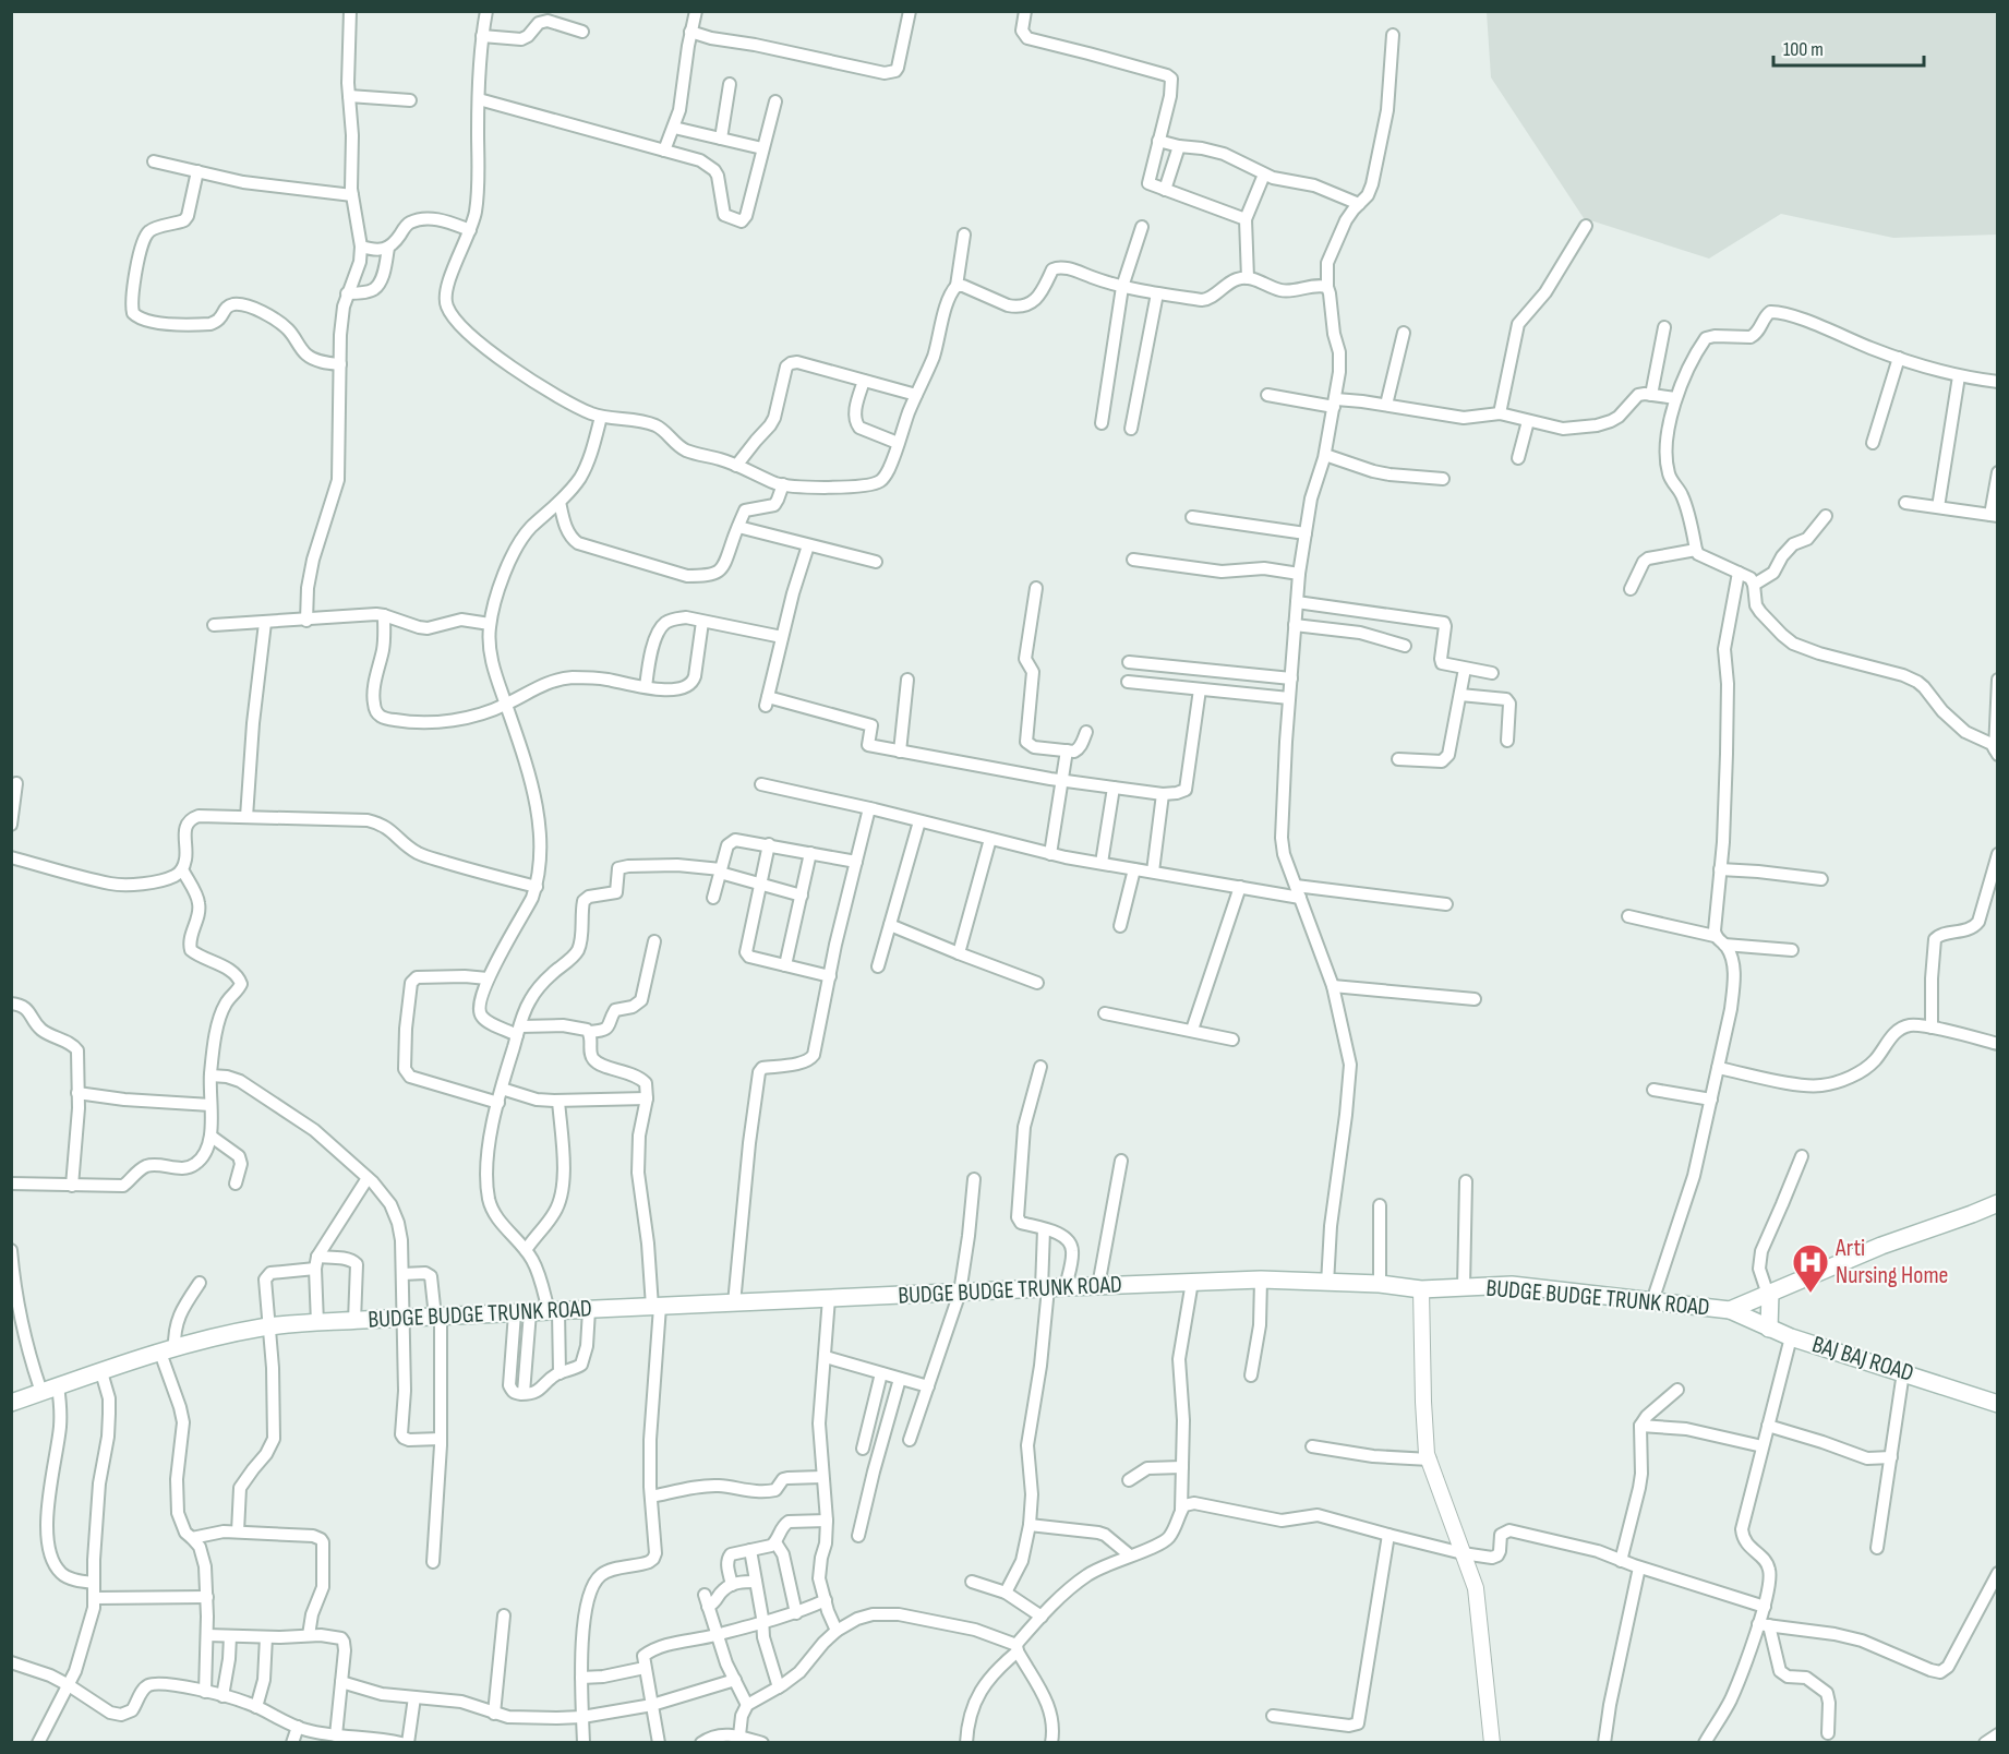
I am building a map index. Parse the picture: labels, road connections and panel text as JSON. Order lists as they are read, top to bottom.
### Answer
{
  "streets": {
    "main road": ["BUDGE BUDGE TRUNK ROAD", "BAJ BAJ ROAD"]
  },
  "crossings": [
    ["BUDGE BUDGE TRUNK ROAD", "BAJ BAJ ROAD"]
  ],
  "places": {
    "hospital": ["Arti Nursing Home"]
  },
  "scale_bar": "100 m"
}
